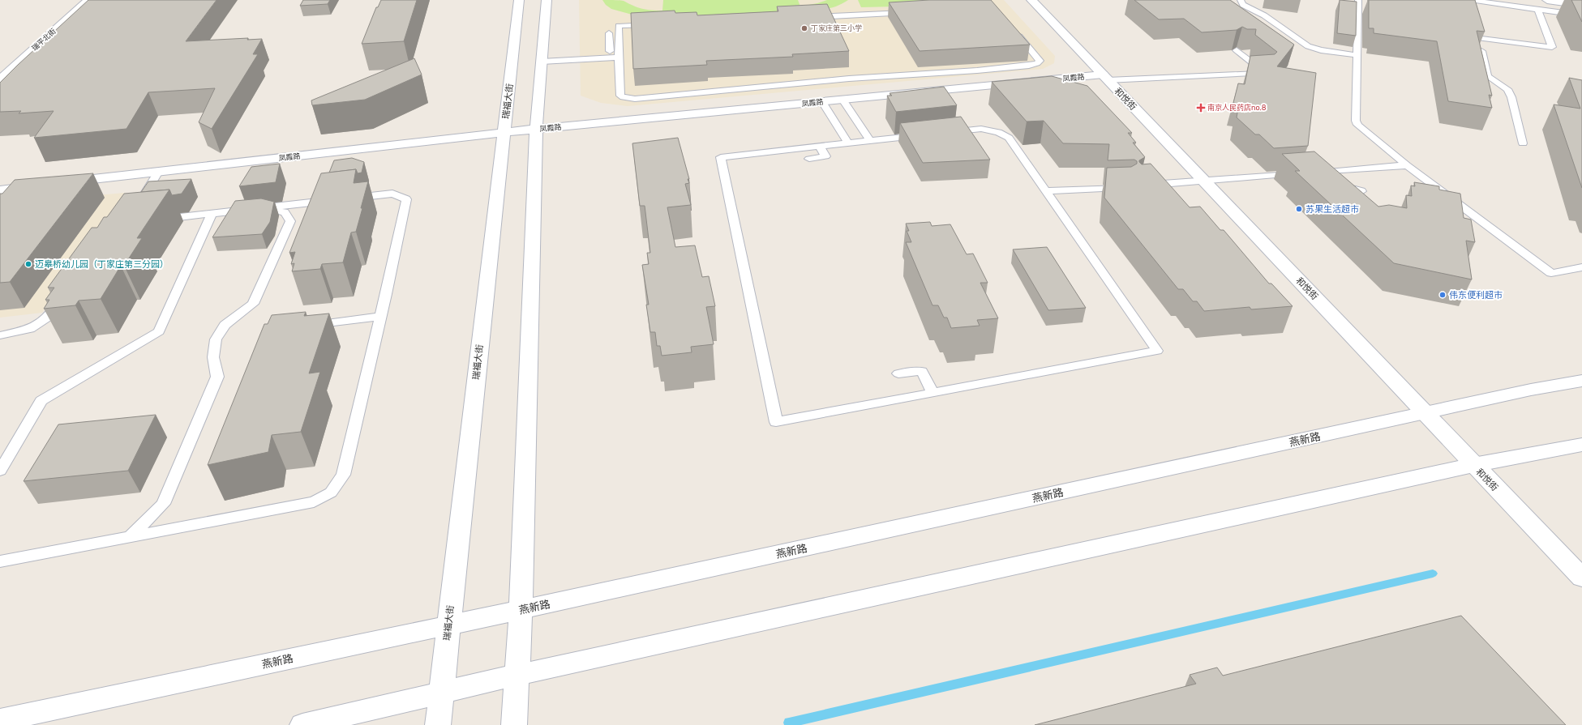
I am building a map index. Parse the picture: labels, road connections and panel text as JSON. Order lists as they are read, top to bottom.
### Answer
{
  "streets": {
    "street": [
      "瑞平北街",
      "凤霞路",
      "和悦街",
      "瑞福大街",
      "燕新路"
    ]
  },
  "crossings": [
    ["凤霞路", "和悦街"],
    ["凤霞路", "瑞福大街"],
    ["和悦街", "燕新路"],
    ["瑞福大街", "燕新路"]
  ],
  "places": {
    "other": [
      "丁家庄第三小学",
      "苏果生活超市",
      "迈皋桥幼儿园（丁家庄第三分园）",
      "伟东便利超市"
    ],
    "health": ["南京人民药店no.8"]
  }
}
